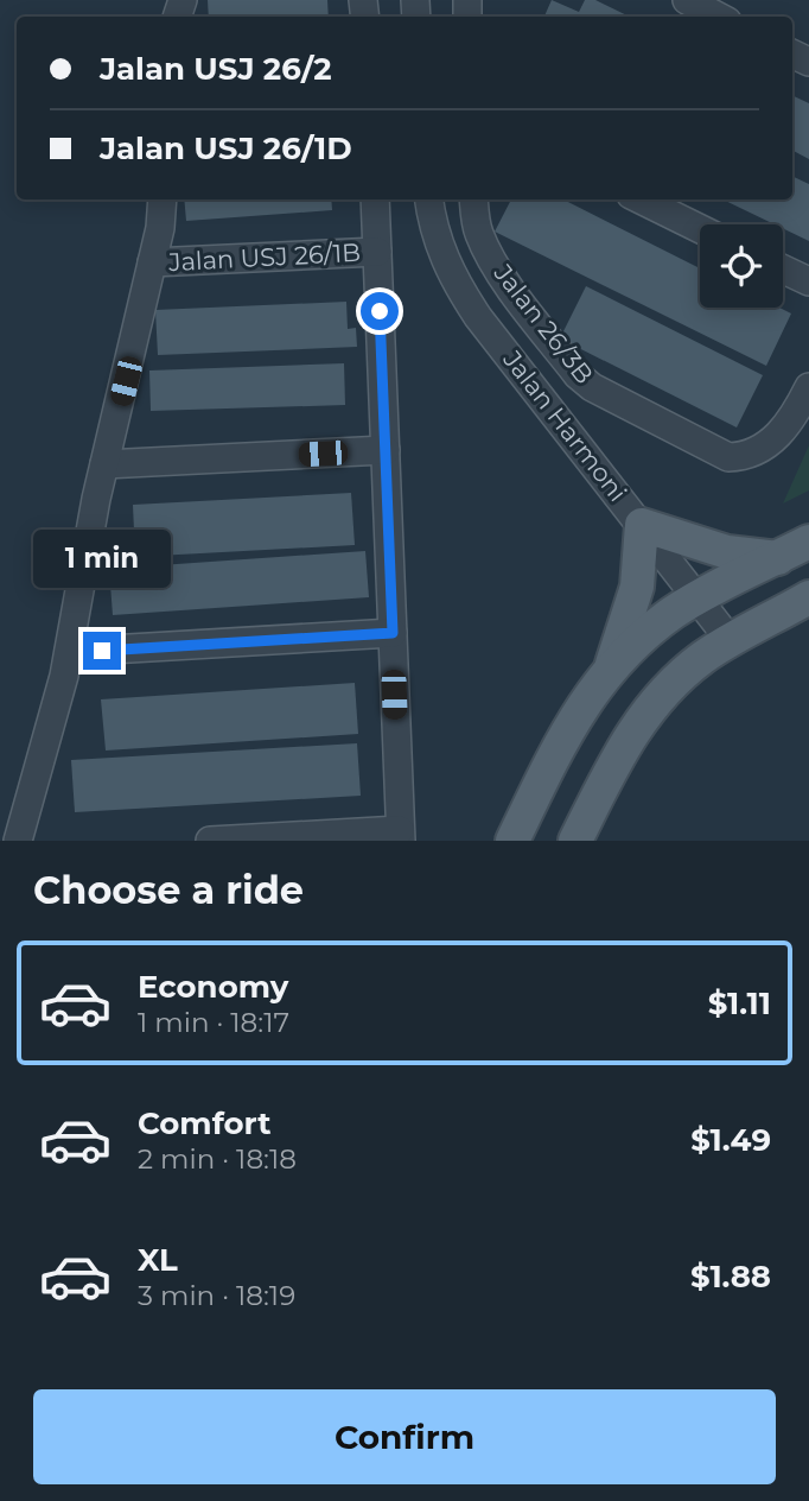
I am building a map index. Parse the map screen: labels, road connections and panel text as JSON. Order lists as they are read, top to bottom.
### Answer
{
  "streets": {
    "street": ["Jalan USJ 26/1B", "Jalan 26/3B", "Jalan Harmoni"]
  },
  "page": {
    "banner": ["Jalan USJ 26/2", "Jalan USJ 26/1D"],
    "bubble": "1 min",
    "heading": "Choose a ride",
    "list": [
      {
        "name": "Economy",
        "note": "1 min · 18:17",
        "value": "$1.11"
      },
      {
        "name": "Comfort",
        "note": "2 min · 18:18",
        "value": "$1.49"
      },
      {
        "name": "XL",
        "note": "3 min · 18:19",
        "value": "$1.88"
      }
    ],
    "buttons": "Confirm"
  }
}
